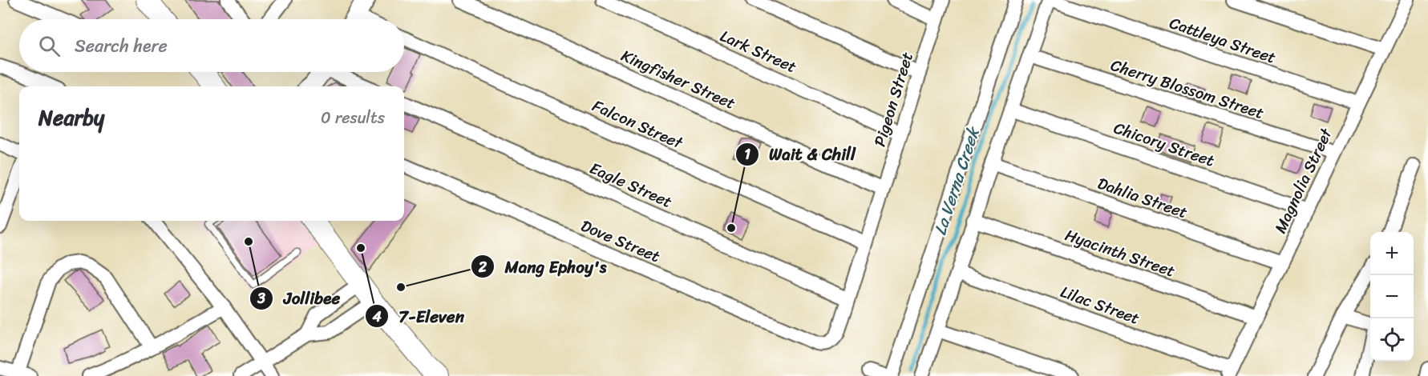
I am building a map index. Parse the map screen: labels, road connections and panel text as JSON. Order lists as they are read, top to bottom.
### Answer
{
  "streets": {
    "street": [
      "Cattleya Street",
      "Lark Street",
      "Kingfisher Street",
      "Cherry Blossom Street",
      "Pigeon Street",
      "Falcon Street",
      "Chicory Street",
      "Magnolia Street",
      "Eagle Street",
      "Dahlia Street",
      "Dove Street",
      "Hyacinth Street",
      "Lilac Street"
    ]
  },
  "crossings": [
    ["Cattleya Street", "Magnolia Street"],
    ["Lark Street", "Pigeon Street"],
    ["Kingfisher Street", "Pigeon Street"],
    ["Cherry Blossom Street", "Magnolia Street"],
    ["Pigeon Street", "Falcon Street"],
    ["Pigeon Street", "Eagle Street"],
    ["Pigeon Street", "Dove Street"],
    ["Chicory Street", "Magnolia Street"],
    ["Magnolia Street", "Dahlia Street"],
    ["Magnolia Street", "Hyacinth Street"],
    ["Magnolia Street", "Lilac Street"]
  ],
  "water": ["La Verna Creek"],
  "places": [
    "Wait & Chill",
    "Jollibee",
    "7-Eleven",
    "Mang Ephoy's"
  ],
  "page": {
    "search": "Search here",
    "heading": ["Nearby", "0 results"],
    "map_buttons": ["+", "−"]
  }
}
